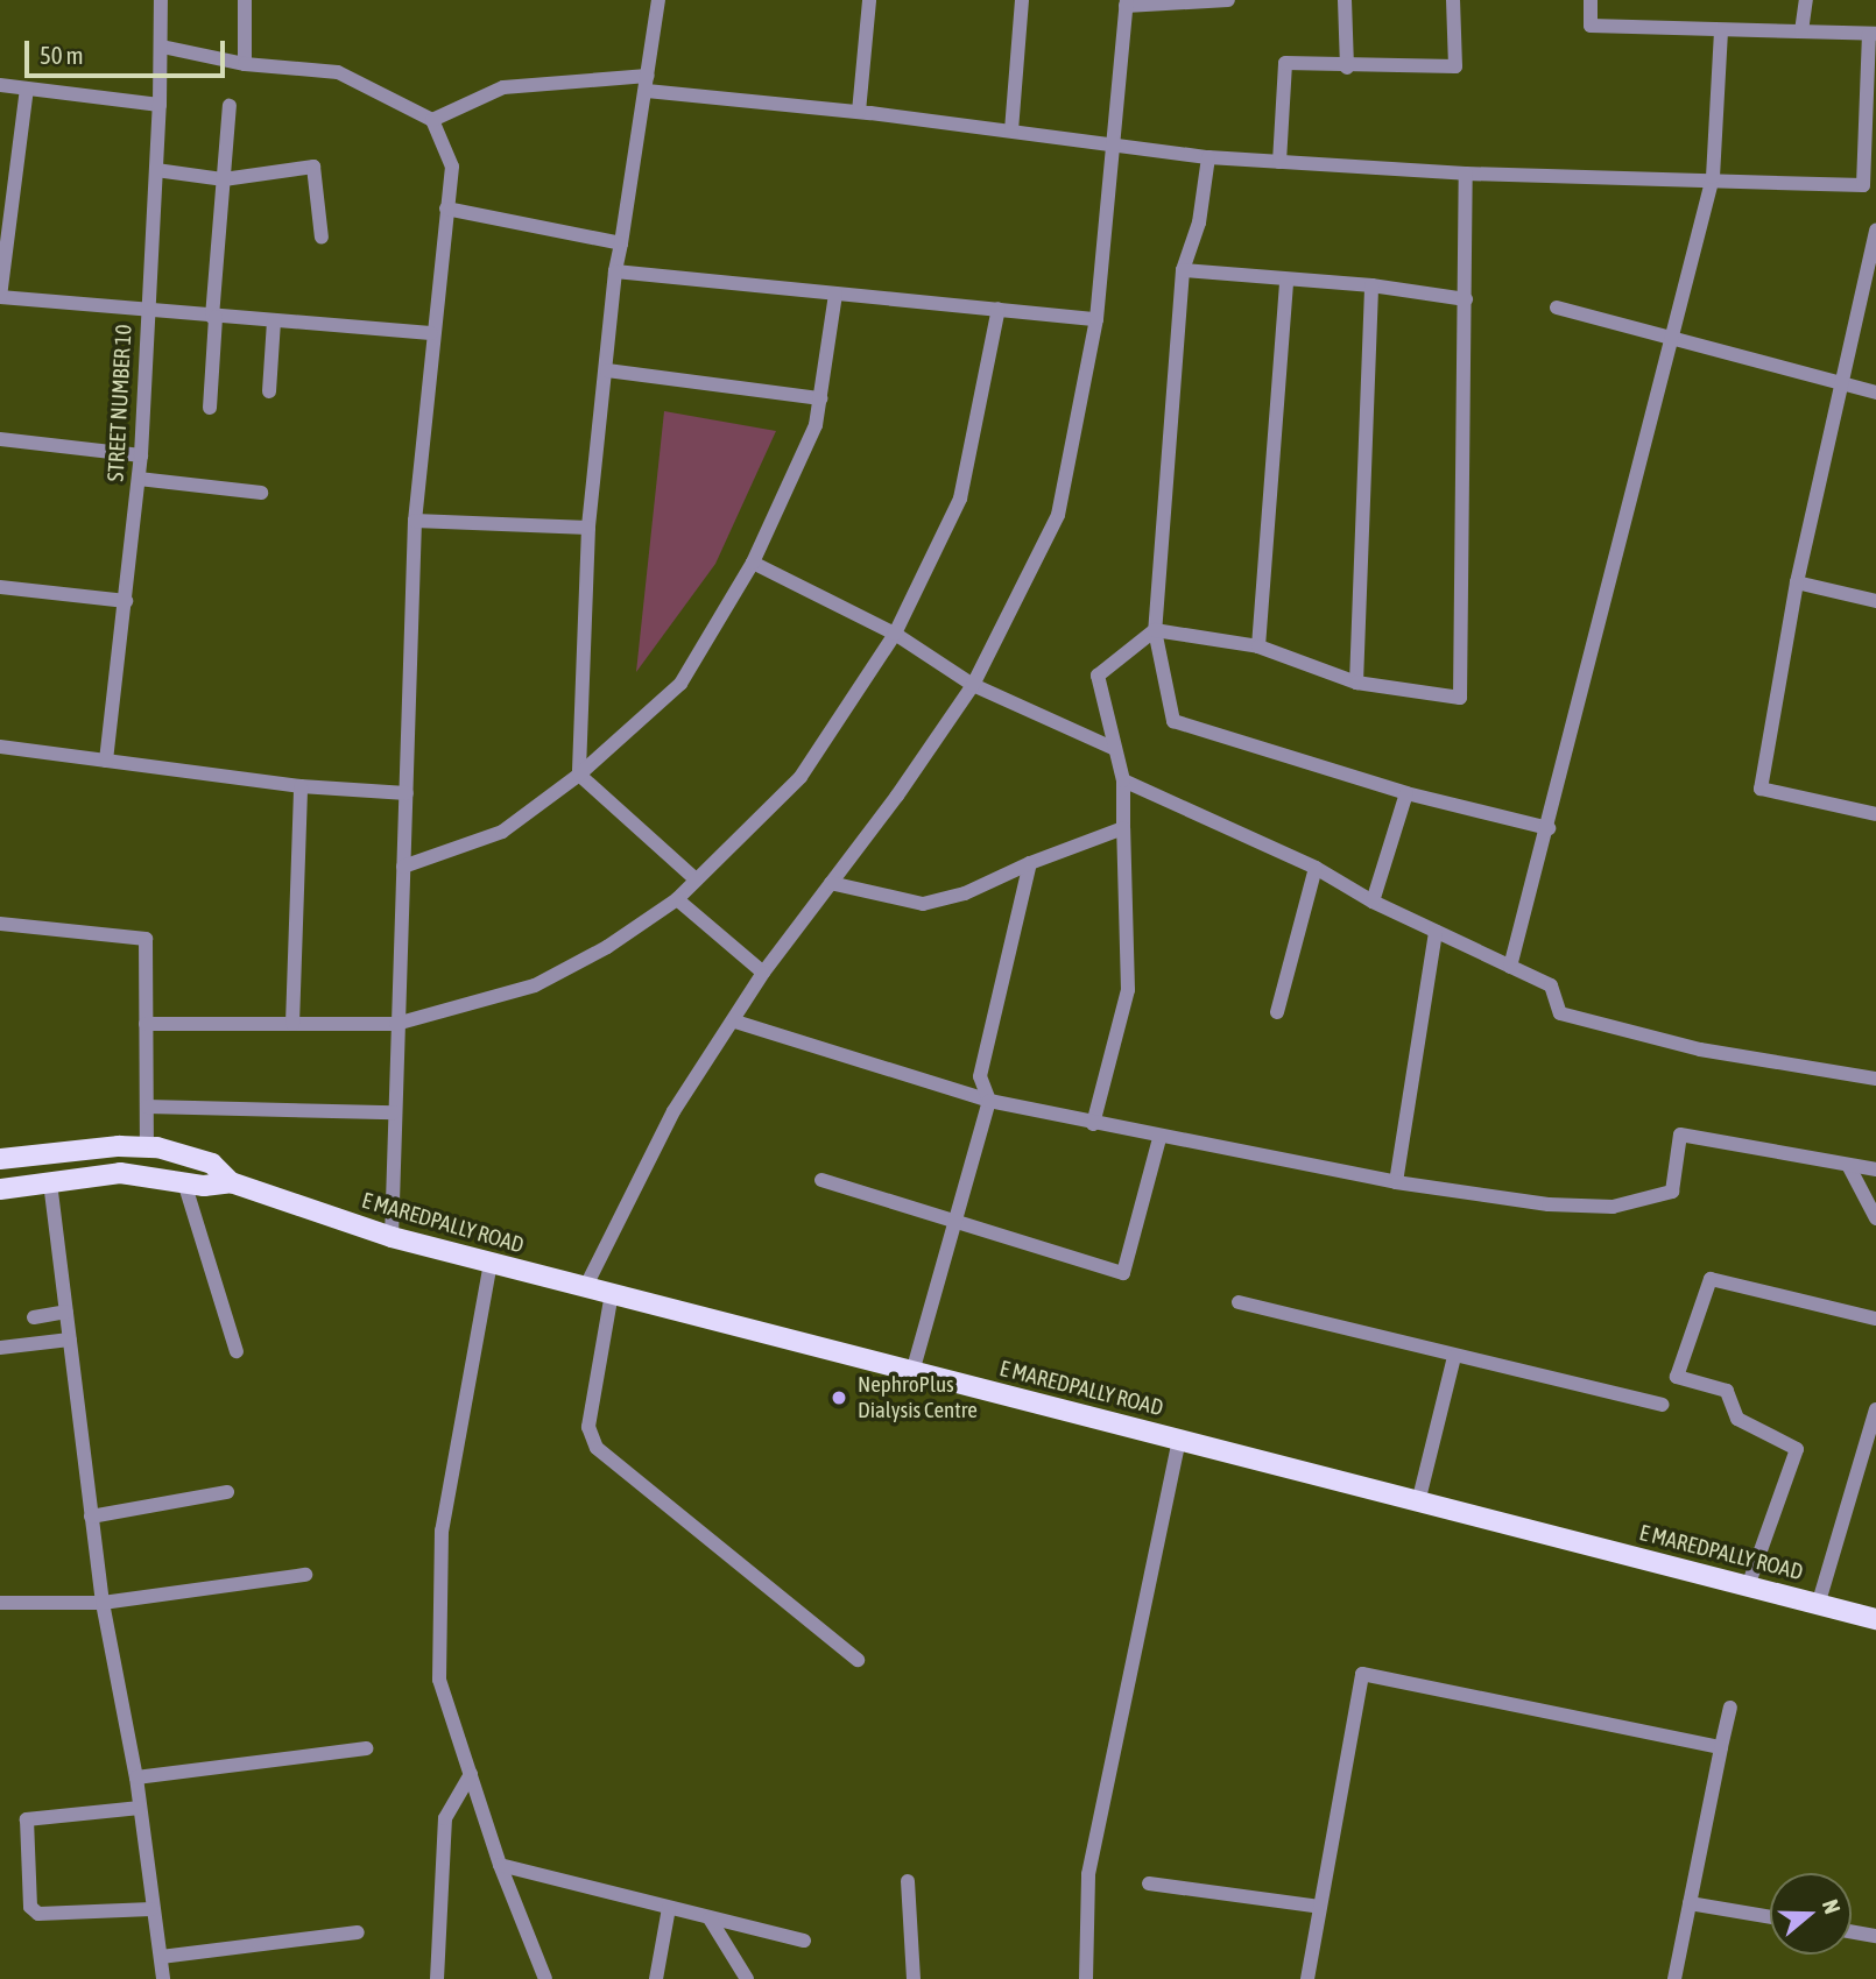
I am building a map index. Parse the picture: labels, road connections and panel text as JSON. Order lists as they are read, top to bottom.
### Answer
{
  "streets": {
    "main road": ["E MAREDPALLY ROAD"],
    "street": ["STREET NUMBER 10"]
  },
  "places": ["NephroPlus Dialysis Centre"],
  "scale_bar": "50 m",
  "north": "right"
}
